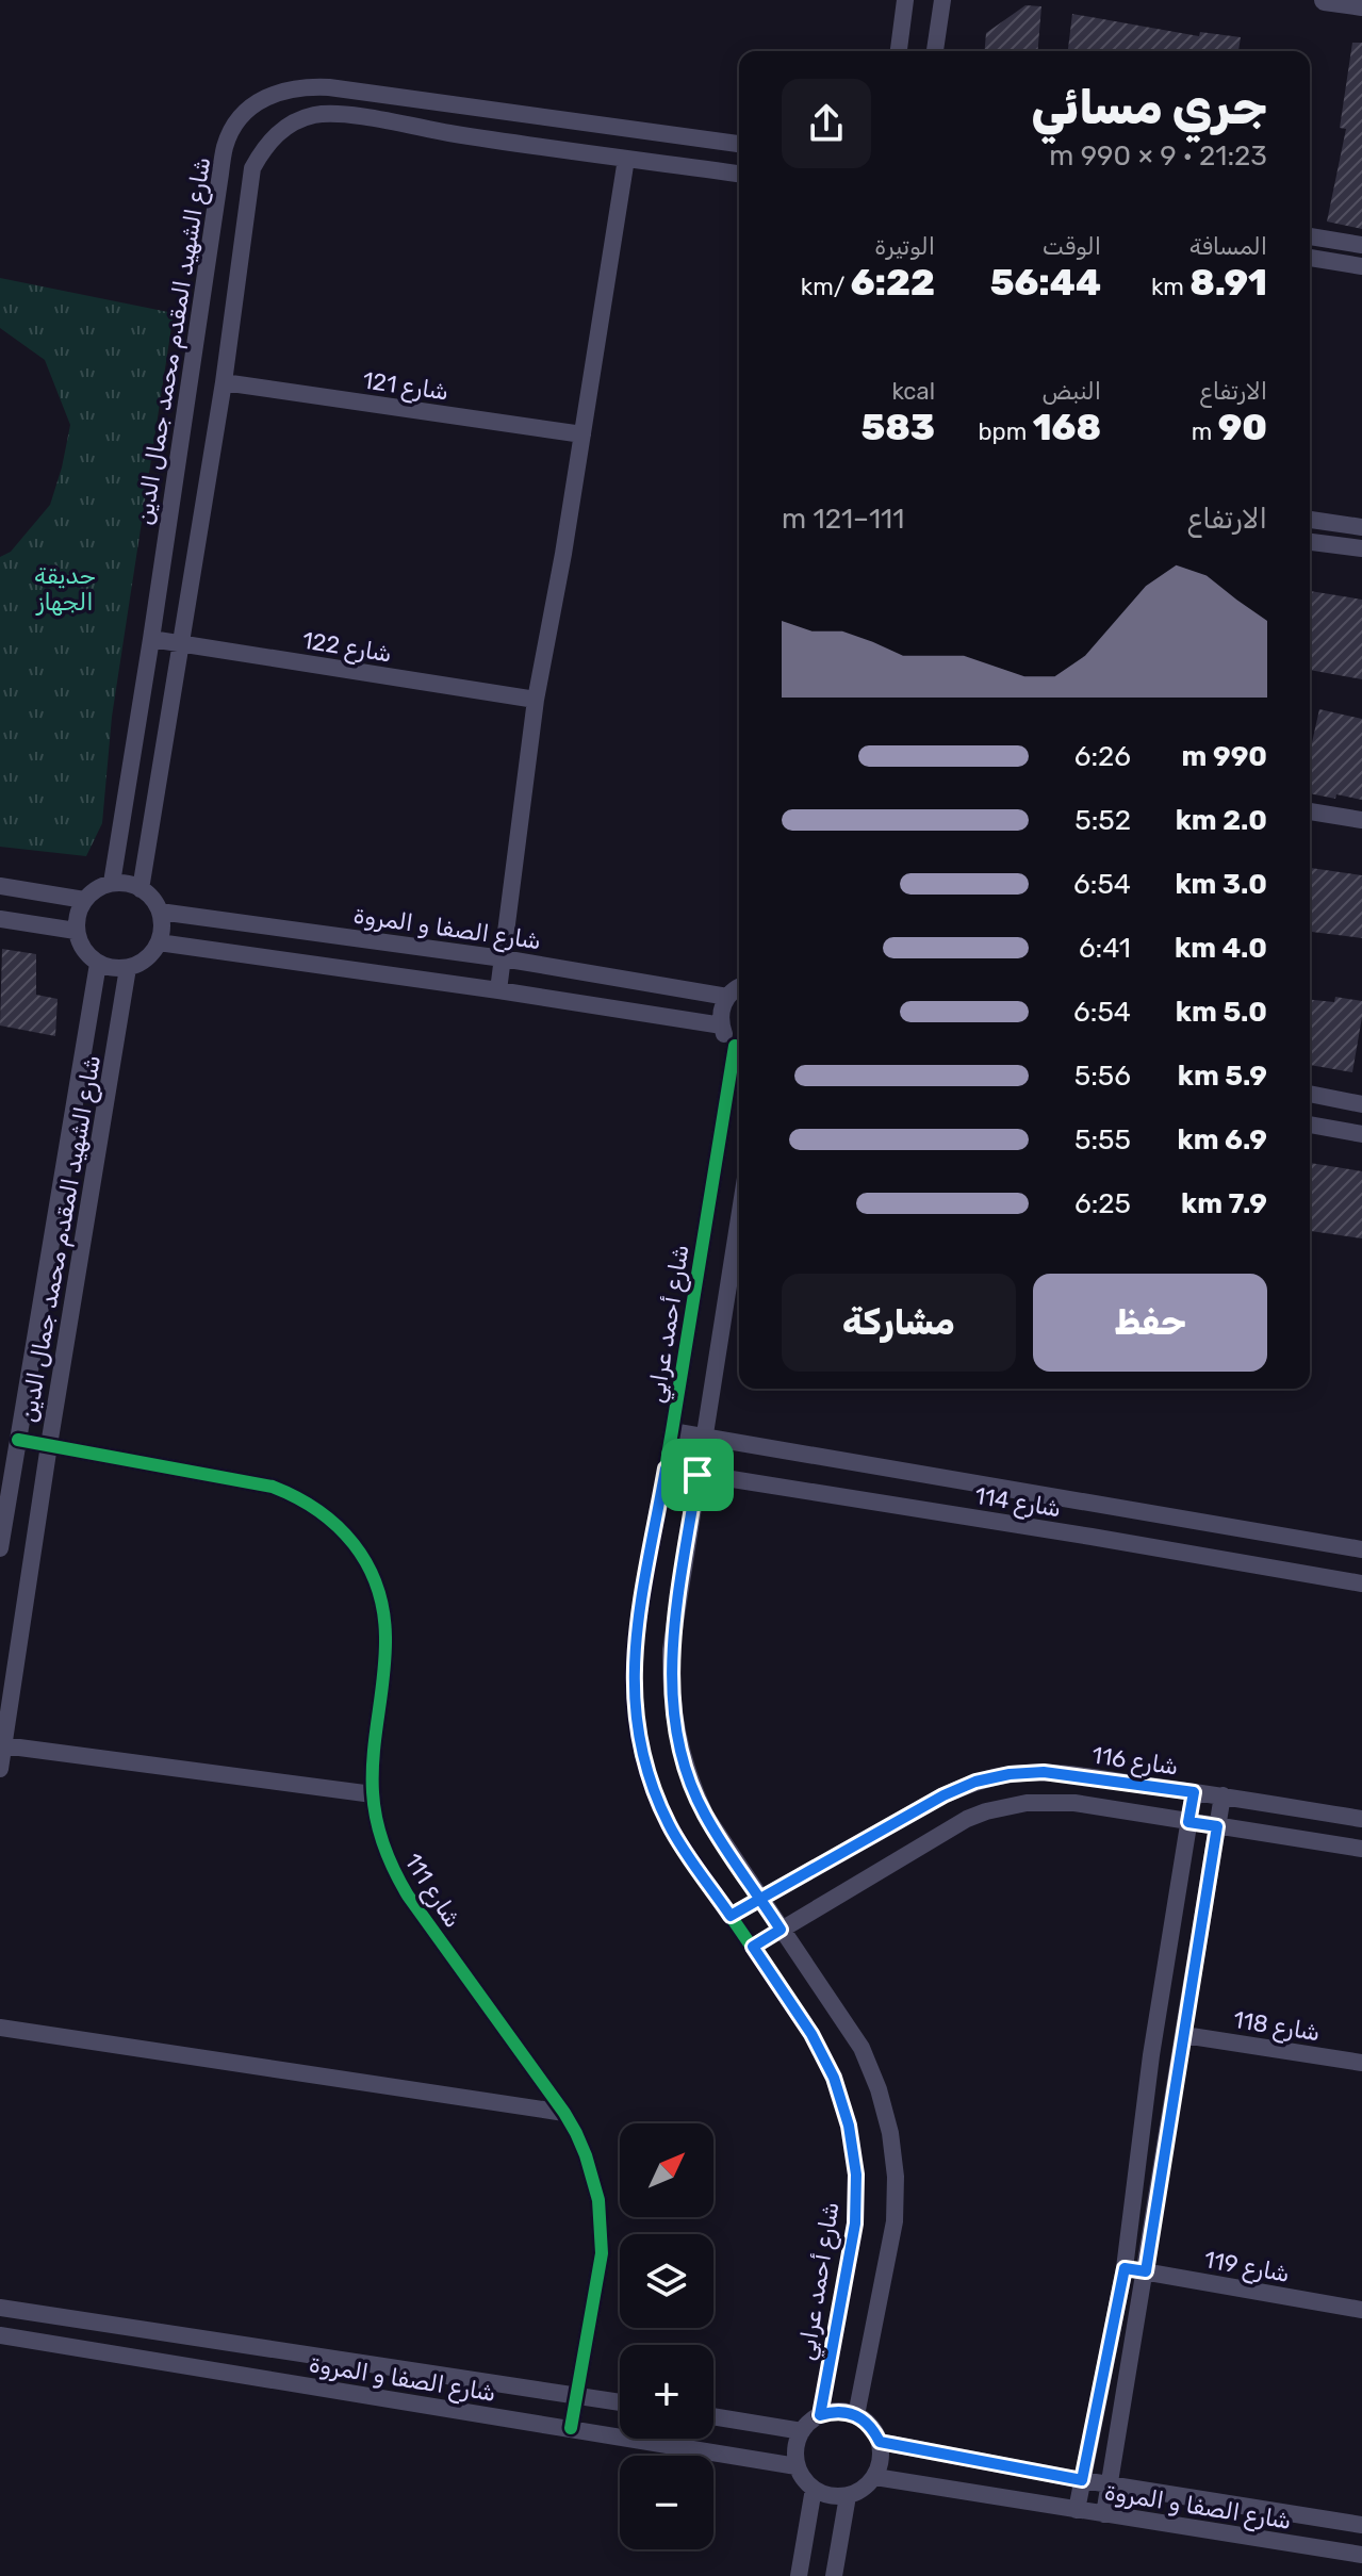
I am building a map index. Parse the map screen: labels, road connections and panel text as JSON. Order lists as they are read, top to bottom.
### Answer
{
  "streets": {
    "street": [
      "شارع الشهيد المقدم محمد جمال الدين",
      "شارع 121",
      "شارع 122",
      "شارع الصفا و المروة",
      "شارع أحمد عرابي",
      "شارع 114",
      "شارع 116",
      "شارع 111",
      "شارع 118",
      "شارع 119"
    ]
  },
  "crossings": [
    ["شارع الشهيد المقدم محمد جمال الدين", "شارع 122"],
    ["شارع الشهيد المقدم محمد جمال الدين", "شارع الصفا و المروة"],
    ["شارع الشهيد المقدم محمد جمال الدين", "شارع 111"],
    ["شارع الصفا و المروة", "شارع أحمد عرابي"],
    ["شارع الصفا و المروة", "شارع 111"],
    ["شارع أحمد عرابي", "شارع 114"],
    ["شارع أحمد عرابي", "شارع 116"]
  ],
  "parks": ["حديقة الجهاز"],
  "north": "top right",
  "page": {
    "heading": ["جري مسائي", "21:23 · 9 × 990 m"],
    "stats": [
      ["المسافة", "8.91 km"],
      ["الوقت", "56:44"],
      ["الوتيرة", "6:22 /km"],
      ["الارتفاع", "90 m"],
      ["النبض", "168 bpm"],
      ["kcal", "583"]
    ],
    "chart": ["الارتفاع", "111–121 m"],
    "list": [
      {
        "name": "990 m",
        "note": "6:26"
      },
      {
        "name": "2.0 km",
        "note": "5:52"
      },
      {
        "name": "3.0 km",
        "note": "6:54"
      },
      {
        "name": "4.0 km",
        "note": "6:41"
      },
      {
        "name": "5.0 km",
        "note": "6:54"
      },
      {
        "name": "5.9 km",
        "note": "5:56"
      },
      {
        "name": "6.9 km",
        "note": "5:55"
      },
      {
        "name": "7.9 km",
        "note": "6:25"
      }
    ],
    "buttons": ["حفظ", "مشاركة"],
    "map_buttons": ["+", "−"]
  }
}
